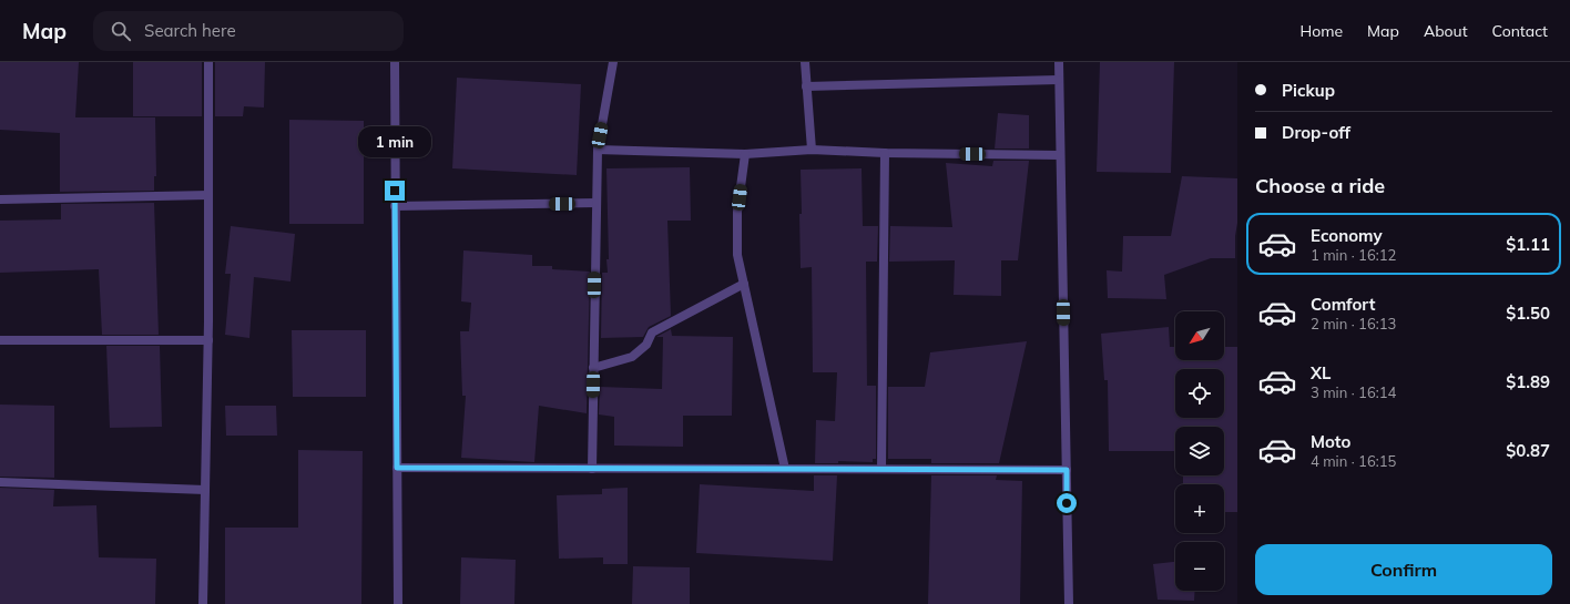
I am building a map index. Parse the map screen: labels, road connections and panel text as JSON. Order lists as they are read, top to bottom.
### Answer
{
  "north": "bottom left",
  "page": {
    "header": "Map",
    "search": "Search here",
    "nav": [
      "Home",
      "Map",
      "About",
      "Contact"
    ],
    "banner": ["Pickup", "Drop-off"],
    "bubble": "1 min",
    "heading": "Choose a ride",
    "list": [
      {
        "name": "Economy",
        "note": "1 min · 16:12",
        "value": "$1.11"
      },
      {
        "name": "Comfort",
        "note": "2 min · 16:13",
        "value": "$1.50"
      },
      {
        "name": "XL",
        "note": "3 min · 16:14",
        "value": "$1.89"
      },
      {
        "name": "Moto",
        "note": "4 min · 16:15",
        "value": "$0.87"
      }
    ],
    "map_buttons": ["+", "−"],
    "buttons": "Confirm"
  }
}
